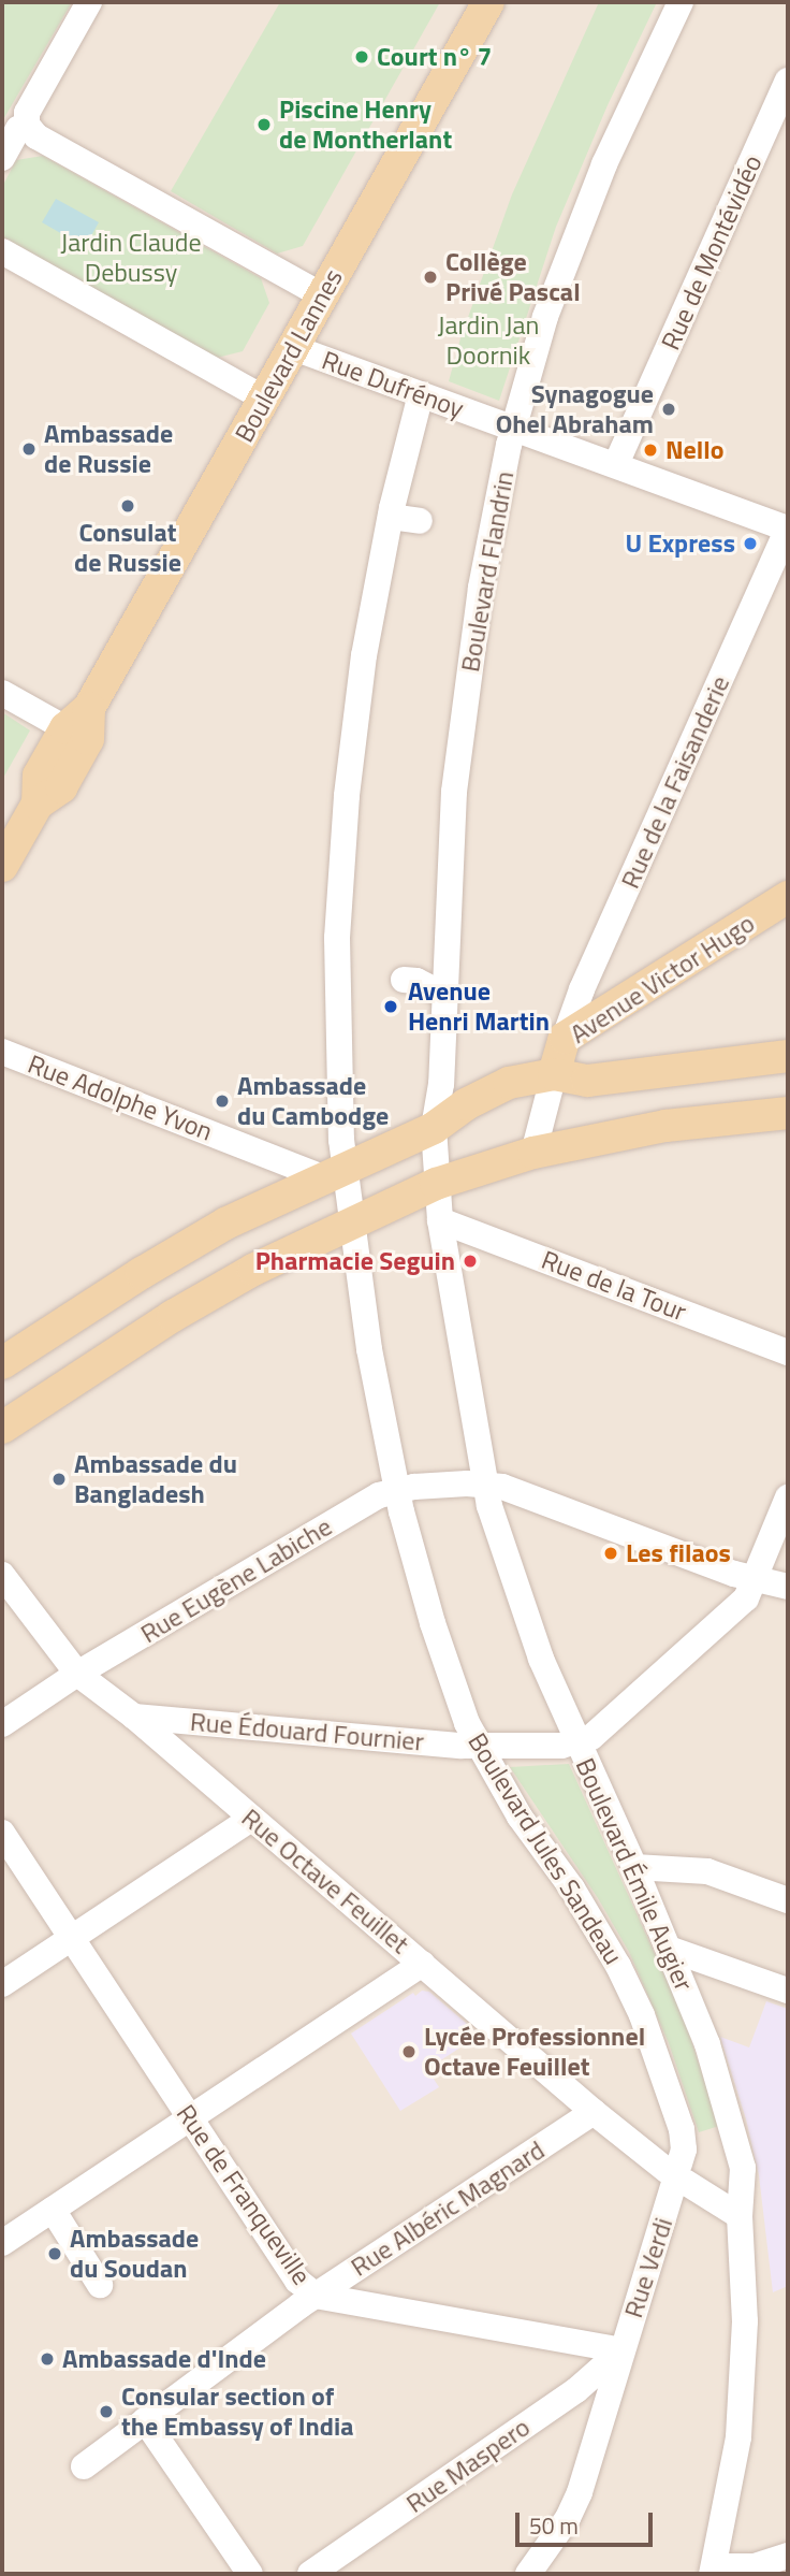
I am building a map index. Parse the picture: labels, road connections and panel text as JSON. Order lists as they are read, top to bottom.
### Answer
{
  "streets": {
    "main road": ["Boulevard Lannes", "Avenue Victor Hugo"],
    "street": [
      "Rue de Montévidéo",
      "Rue Dufrénoy",
      "Boulevard Flandrin",
      "Rue de la Faisanderie",
      "Rue Adolphe Yvon",
      "Rue de la Tour",
      "Rue Eugène Labiche",
      "Rue Édouard Fournier",
      "Boulevard Jules Sandeau",
      "Boulevard Émile Augier",
      "Rue Octave Feuillet",
      "Rue de Franqueville",
      "Rue Albéric Magnard",
      "Rue Verdi",
      "Rue Maspero"
    ]
  },
  "crossings": [
    ["Rue de Montévidéo", "Rue Dufrénoy"],
    ["Boulevard Lannes", "Rue Dufrénoy"],
    ["Rue Dufrénoy", "Boulevard Flandrin"],
    ["Rue Dufrénoy", "Rue de la Faisanderie"],
    ["Boulevard Flandrin", "Boulevard Émile Augier"],
    ["Rue de la Faisanderie", "Avenue Victor Hugo"],
    ["Rue Adolphe Yvon", "Boulevard Jules Sandeau"],
    ["Rue de la Tour", "Boulevard Émile Augier"],
    ["Rue Eugène Labiche", "Boulevard Jules Sandeau"],
    ["Rue Eugène Labiche", "Boulevard Émile Augier"],
    ["Rue Eugène Labiche", "Rue Octave Feuillet"],
    ["Rue Édouard Fournier", "Boulevard Jules Sandeau"],
    ["Rue Édouard Fournier", "Boulevard Émile Augier"],
    ["Rue Édouard Fournier", "Rue Octave Feuillet"],
    ["Boulevard Jules Sandeau", "Rue Octave Feuillet"],
    ["Boulevard Jules Sandeau", "Rue Verdi"],
    ["Boulevard Émile Augier", "Rue Octave Feuillet"],
    ["Rue Octave Feuillet", "Rue Albéric Magnard"],
    ["Rue Octave Feuillet", "Rue Verdi"],
    ["Rue de Franqueville", "Rue Albéric Magnard"],
    ["Rue de Franqueville", "Rue Verdi"],
    ["Rue de Franqueville", "Rue Maspero"],
    ["Rue Verdi", "Rue Maspero"]
  ],
  "parks": ["Jardin Claude Debussy", "Jardin Jan Doornik"],
  "places": [
    "Court n° 7",
    "Piscine Henry de Montherlant",
    "Collège Privé Pascal",
    "Synagogue Ohel Abraham",
    "Ambassade de Russie",
    "Nello",
    "Consulat de Russie",
    "U Express",
    "Avenue Henri Martin",
    "Ambassade du Cambodge",
    "Pharmacie Seguin",
    "Ambassade du Bangladesh",
    "Les filaos",
    "Lycée Professionnel Octave Feuillet",
    "Ambassade du Soudan",
    "Ambassade d'Inde",
    "Consular section of the Embassy of India"
  ],
  "scale_bar": "50 m"
}
